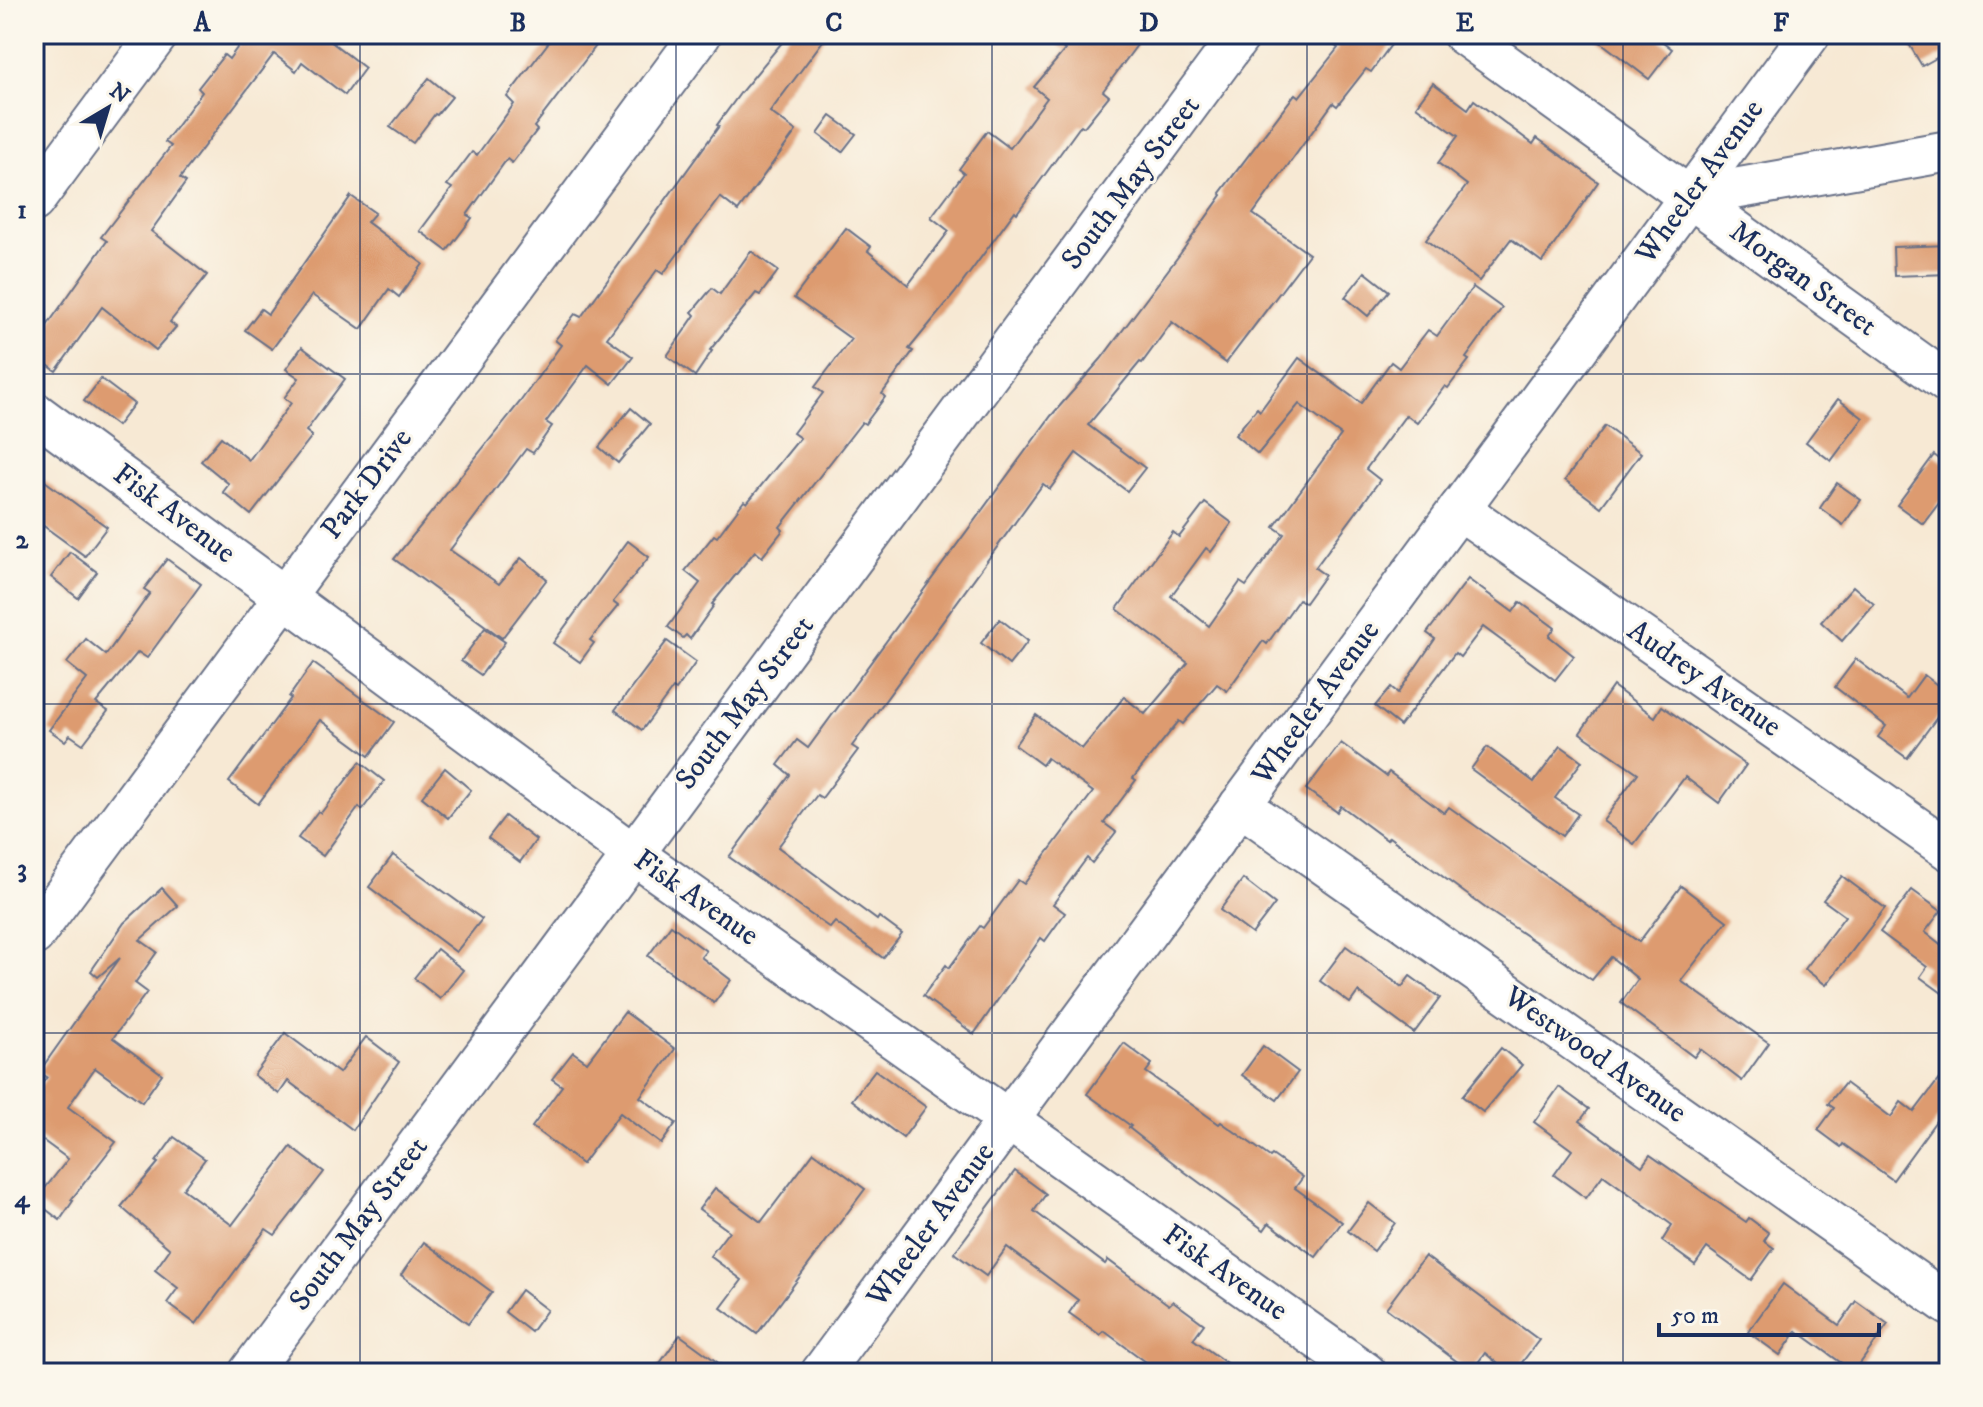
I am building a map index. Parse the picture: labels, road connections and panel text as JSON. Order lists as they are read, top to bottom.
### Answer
{
  "streets": {
    "street": [
      "Wheeler Avenue",
      "South May Street",
      "Morgan Street",
      "Park Drive",
      "Fisk Avenue",
      "Audrey Avenue",
      "Westwood Avenue"
    ]
  },
  "crossings": [
    ["Wheeler Avenue", "Morgan Street"],
    ["Wheeler Avenue", "Fisk Avenue"],
    ["Wheeler Avenue", "Audrey Avenue"],
    ["Wheeler Avenue", "Westwood Avenue"],
    ["South May Street", "Fisk Avenue"],
    ["Park Drive", "Fisk Avenue"]
  ],
  "scale_bar": "50 m",
  "north": "top right",
  "grid": {
    "columns": [
      "A",
      "B",
      "C",
      "D",
      "E",
      "F"
    ],
    "rows": [
      "1",
      "2",
      "3",
      "4"
    ]
  }
}
